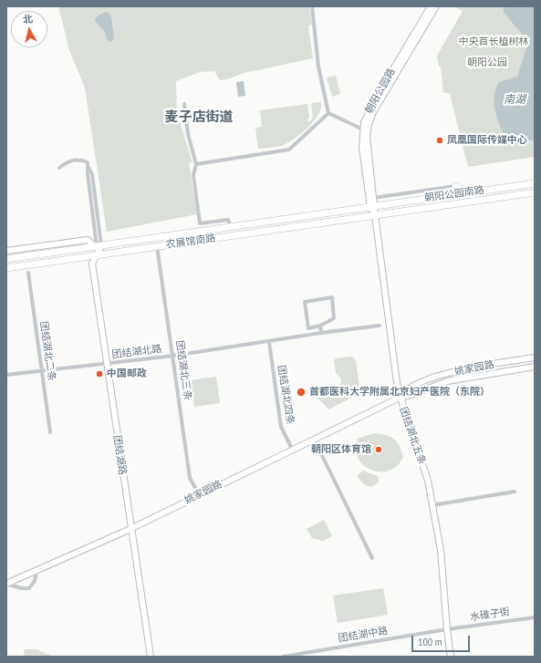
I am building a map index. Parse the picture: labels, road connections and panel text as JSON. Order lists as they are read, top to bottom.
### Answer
{
  "streets": {
    "main road": ["朝阳公园南路", "农展馆南路"],
    "street": [
      "朝阳公园路",
      "团结湖北二条",
      "团结湖北路",
      "姚家园路",
      "团结湖北三条",
      "团结湖北四条",
      "团结湖北五条",
      "团结湖路",
      "水碓子街",
      "团结湖中路"
    ]
  },
  "crossings": [
    ["朝阳公园路", "朝阳公园南路"],
    ["朝阳公园路", "农展馆南路"],
    ["朝阳公园路", "团结湖北五条"],
    ["朝阳公园南路", "农展馆南路"],
    ["朝阳公园南路", "团结湖北五条"],
    ["农展馆南路", "团结湖北三条"],
    ["农展馆南路", "团结湖北五条"],
    ["农展馆南路", "团结湖路"],
    ["团结湖北二条", "团结湖北路"],
    ["团结湖北路", "团结湖北三条"],
    ["团结湖北路", "团结湖北四条"],
    ["团结湖北路", "团结湖路"],
    ["姚家园路", "团结湖北三条"],
    ["姚家园路", "团结湖北四条"],
    ["姚家园路", "团结湖北五条"],
    ["姚家园路", "团结湖路"],
    ["团结湖北五条", "水碓子街"],
    ["团结湖北五条", "团结湖中路"],
    ["水碓子街", "团结湖中路"]
  ],
  "districts": ["麦子店街道"],
  "water": ["南湖"],
  "parks": ["中央首长植树林", "朝阳公园"],
  "places": [
    "凤凰国际传媒中心",
    "中国邮政",
    "首都医科大学附属北京妇产医院（东院）",
    "朝阳区体育馆"
  ],
  "scale_bar": "100 m",
  "north": "top"
}
